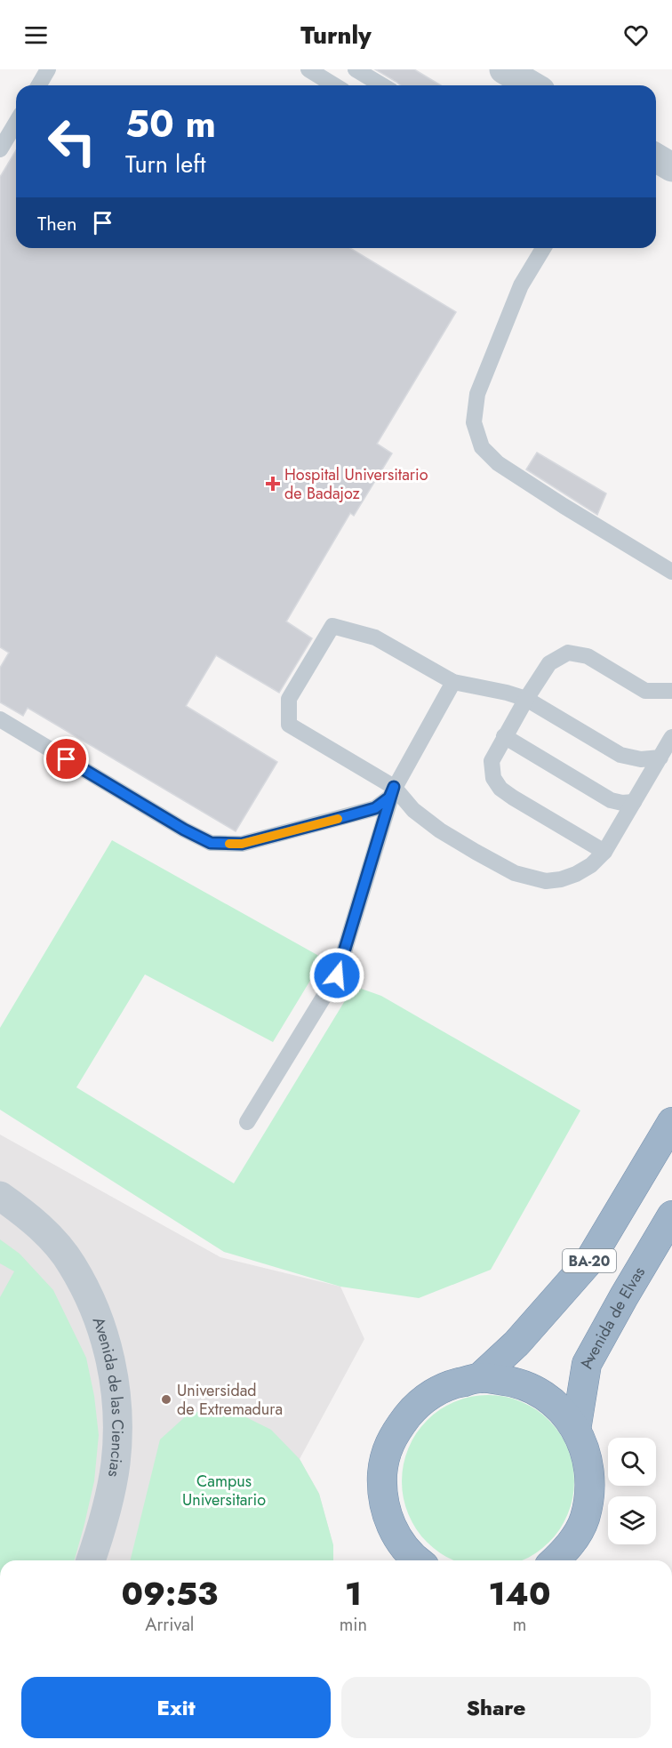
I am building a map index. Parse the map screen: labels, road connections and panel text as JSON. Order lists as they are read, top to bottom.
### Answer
{
  "streets": {
    "highway": ["BA-20", "Avenida de Elvas"],
    "street": ["Avenida de las Ciencias"]
  },
  "parks": ["Campus Universitario"],
  "places": {
    "health": ["Hospital Universitario de Badajoz"],
    "other": ["Universidad de Extremadura"]
  },
  "page": {
    "header": "Turnly",
    "turn": ["50 m", "Turn left"],
    "then": "Then",
    "eta": [
      "09:53",
      "Arrival",
      "1",
      "min",
      "140",
      "m"
    ],
    "buttons": ["Exit", "Share"]
  }
}
